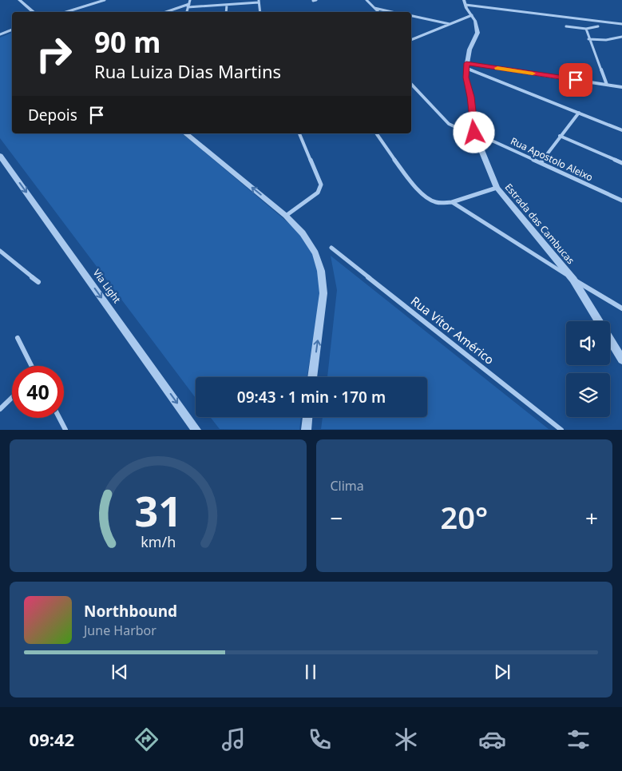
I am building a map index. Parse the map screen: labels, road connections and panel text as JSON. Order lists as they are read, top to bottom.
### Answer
{
  "streets": {
    "street": [
      "Rua Apostolo Aleixo",
      "Estrada das Cambucas",
      "Via Light",
      "Rua Vítor Américo"
    ]
  },
  "crossings": [
    ["Rua Apostolo Aleixo", "Estrada das Cambucas"]
  ],
  "one_way": ["Via Light"],
  "page": {
    "turn": ["90 m", "Rua Luiza Dias Martins"],
    "then": "Depois",
    "limit": "40",
    "trip": "09:43 · 1 min · 170 m",
    "tile": "Clima",
    "heat": ["−", "20°", "+"],
    "song": ["Northbound", "June Harbor"],
    "tabs": "09:42",
    "gauge": ["31", "km/h"]
  }
}
